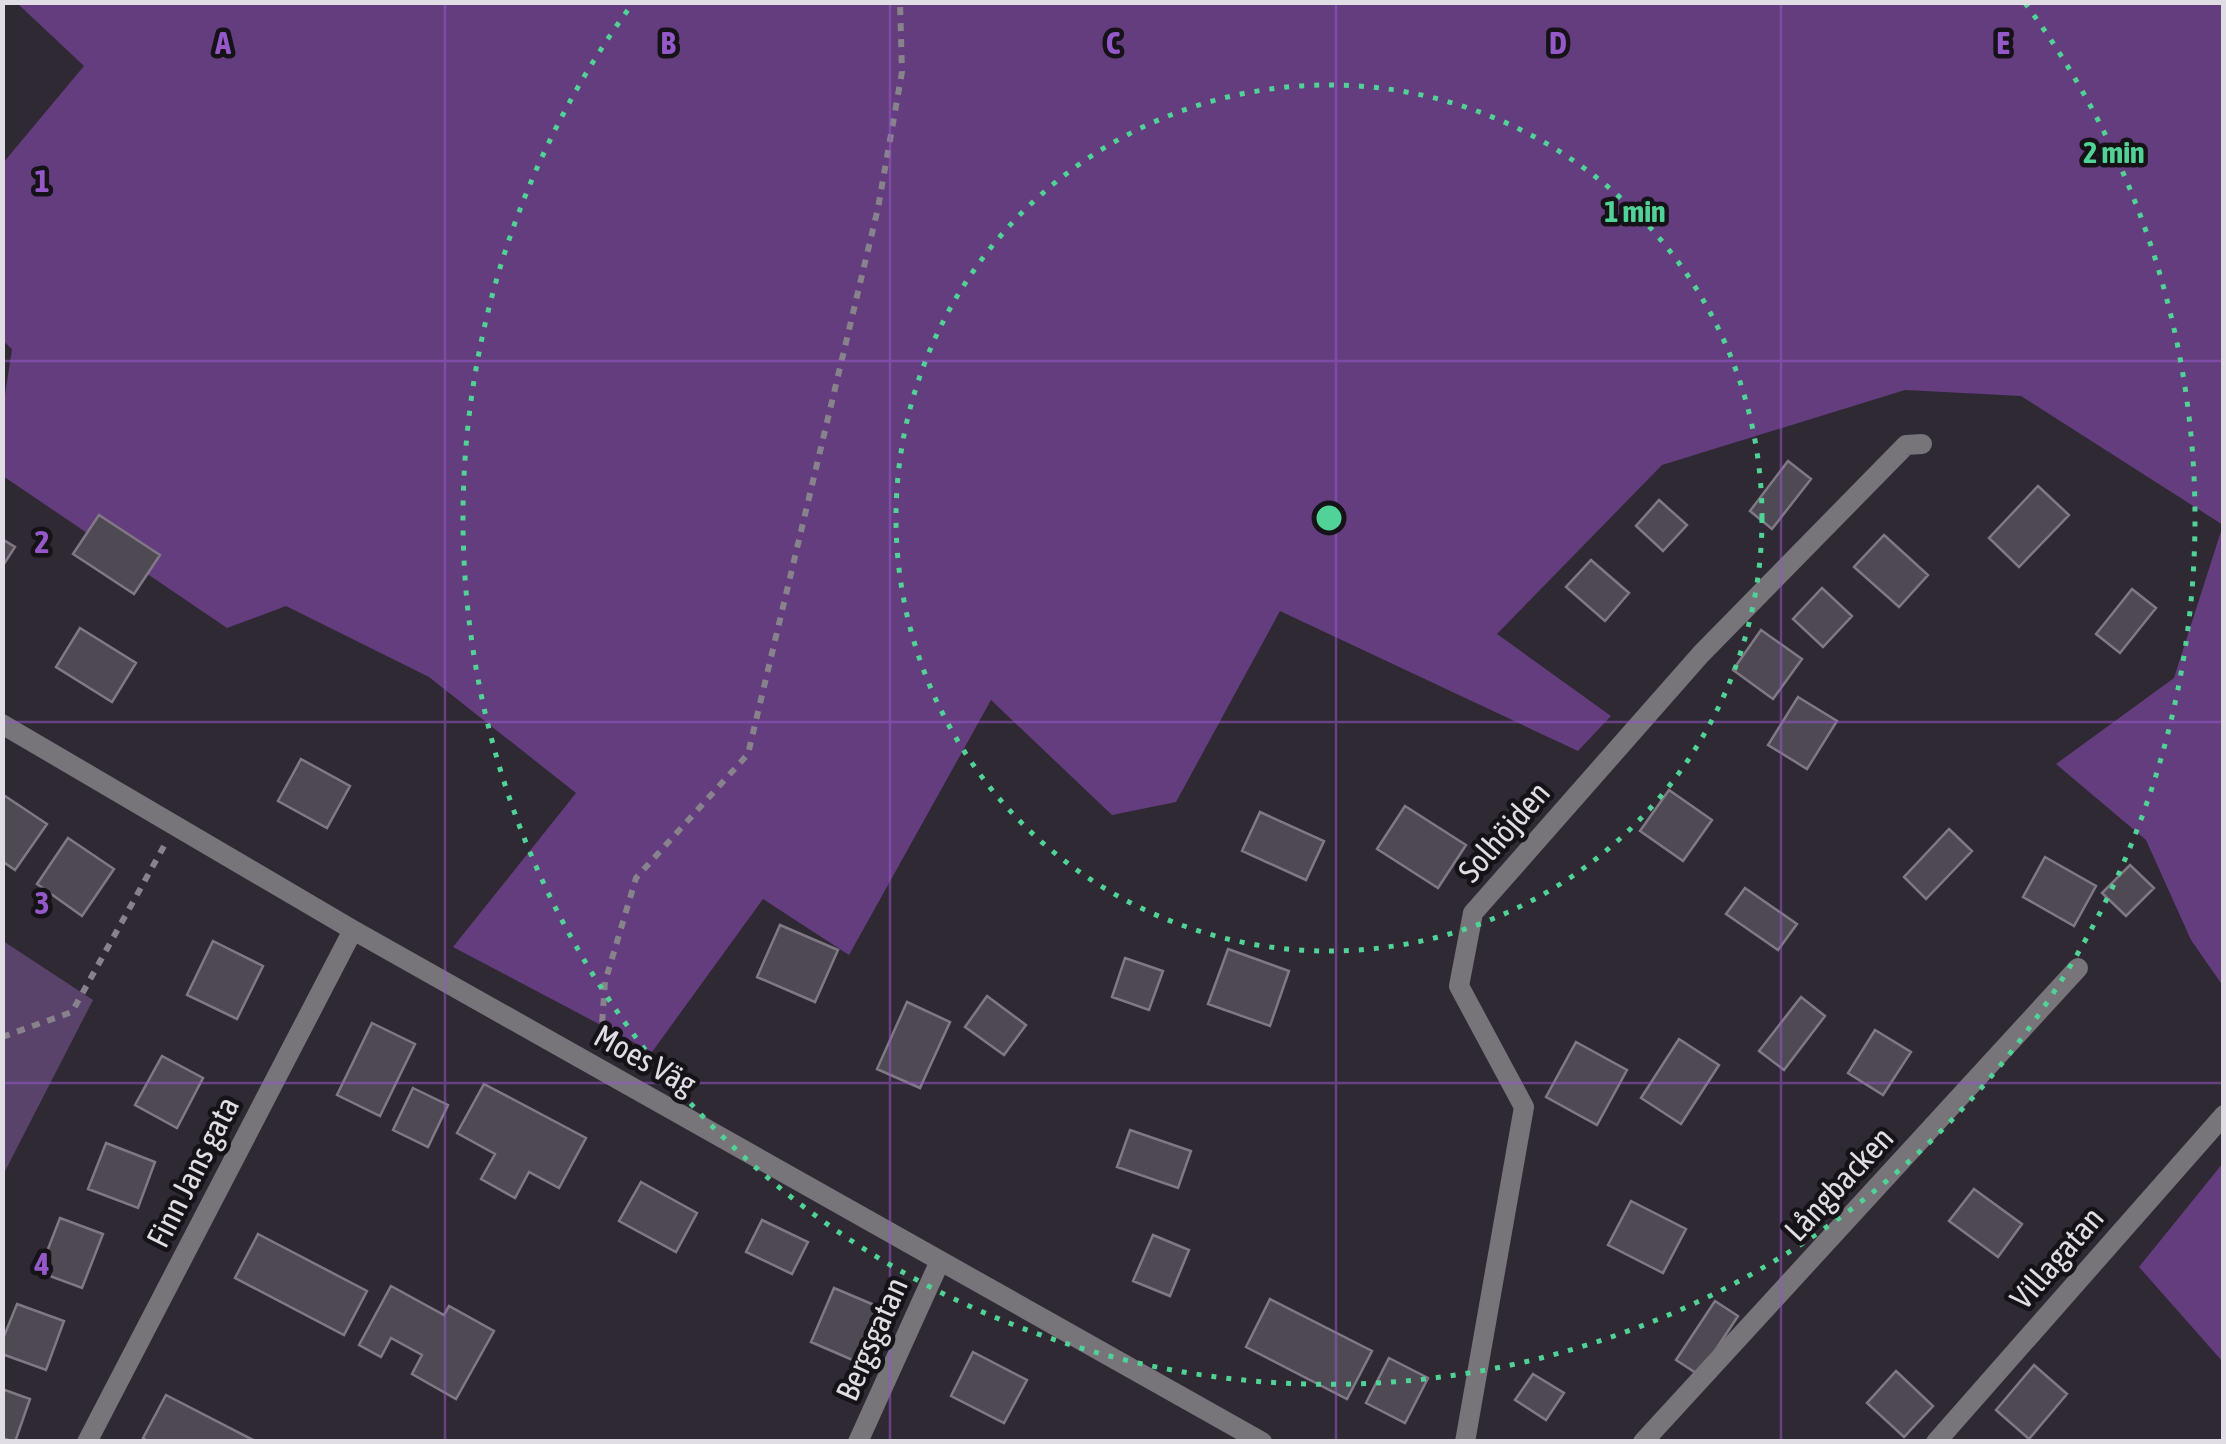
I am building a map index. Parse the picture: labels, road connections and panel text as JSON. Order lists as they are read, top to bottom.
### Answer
{
  "streets": {
    "street": [
      "Solhöjden",
      "Moes Väg",
      "Finn Jans gata",
      "Långbacken",
      "Villagatan",
      "Bergsgatan"
    ]
  },
  "crossings": [
    ["Moes Väg", "Finn Jans gata"],
    ["Moes Väg", "Bergsgatan"]
  ],
  "grid": {
    "columns": [
      "A",
      "B",
      "C",
      "D",
      "E"
    ],
    "rows": [
      "1",
      "2",
      "3",
      "4"
    ]
  },
  "rings": ["2 min", "1 min"]
}
